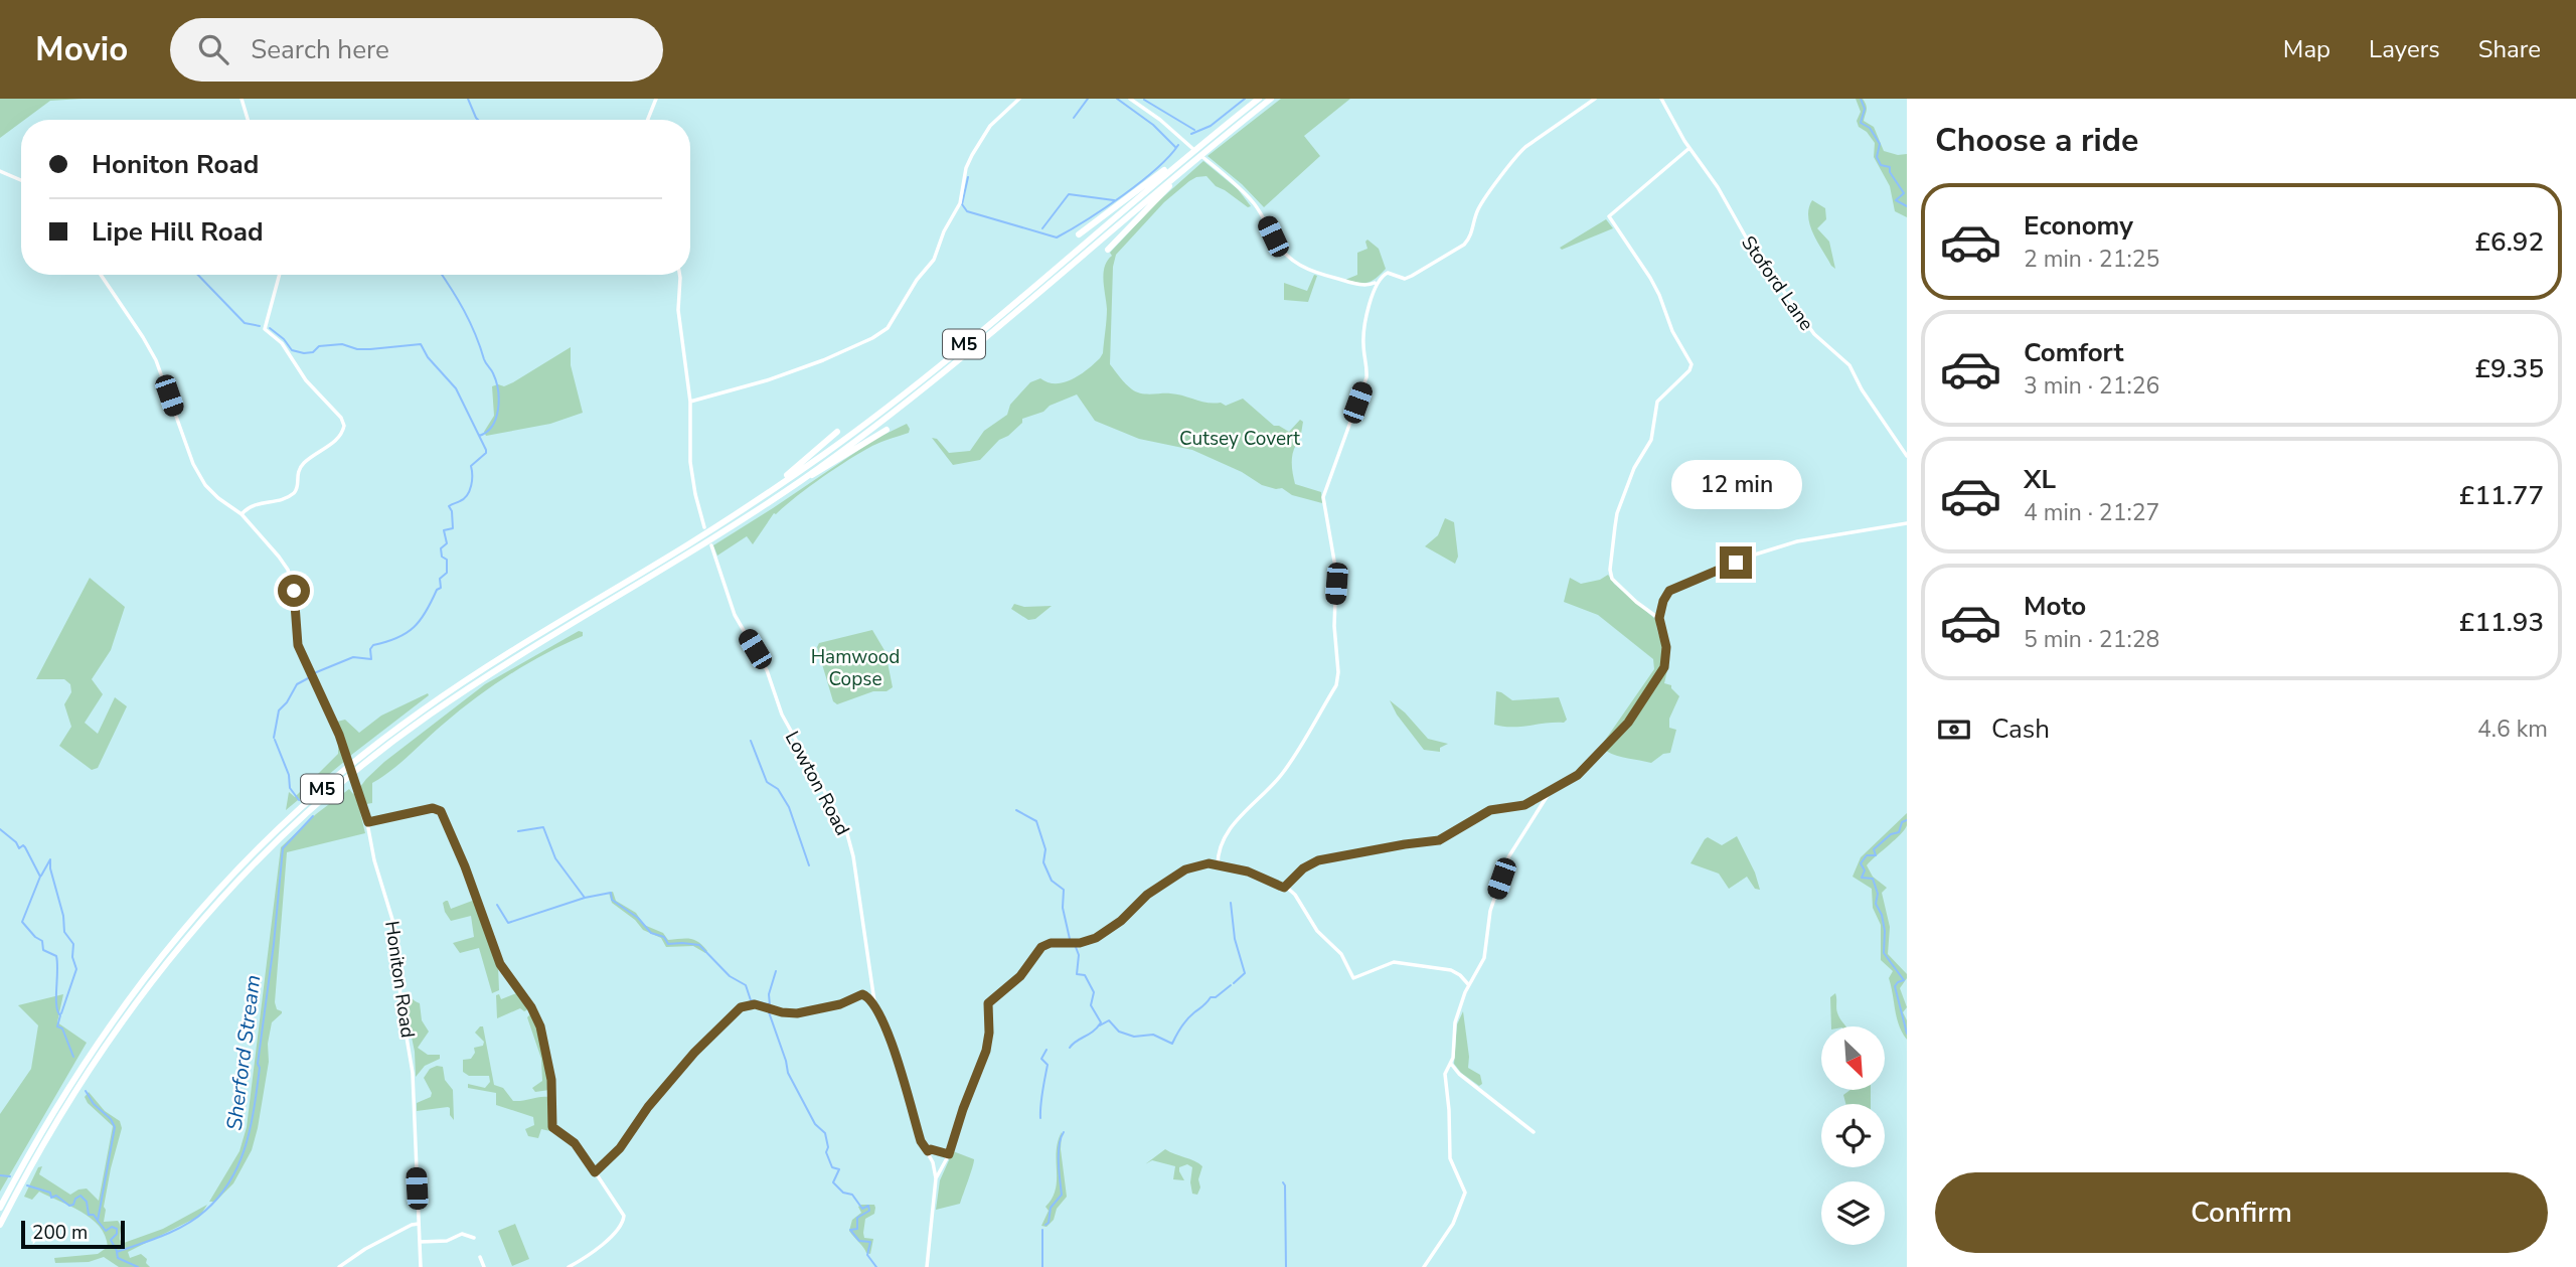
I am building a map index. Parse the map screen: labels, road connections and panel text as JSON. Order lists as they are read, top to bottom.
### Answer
{
  "streets": {
    "highway": ["M5"],
    "street": ["Stoford Lane", "Lowton Road", "Honiton Road"]
  },
  "water": ["Sherford Stream"],
  "parks": ["Cutsey Covert", "Hamwood Copse"],
  "scale_bar": "200 m",
  "north": "bottom right",
  "page": {
    "header": "Movio",
    "search": "Search here",
    "nav": ["Map", "Layers", "Share"],
    "heading": "Choose a ride",
    "banner": ["Honiton Road", "Lipe Hill Road"],
    "list": [
      {
        "name": "Economy",
        "note": "2 min · 21:25",
        "value": "£6.92"
      },
      {
        "name": "Comfort",
        "note": "3 min · 21:26",
        "value": "£9.35"
      },
      {
        "name": "XL",
        "note": "4 min · 21:27",
        "value": "£11.77"
      },
      {
        "name": "Moto",
        "note": "5 min · 21:28",
        "value": "£11.93"
      }
    ],
    "bubble": "12 min",
    "pay": ["Cash", "4.6 km"],
    "buttons": "Confirm",
    "scale": "200 m"
  }
}
